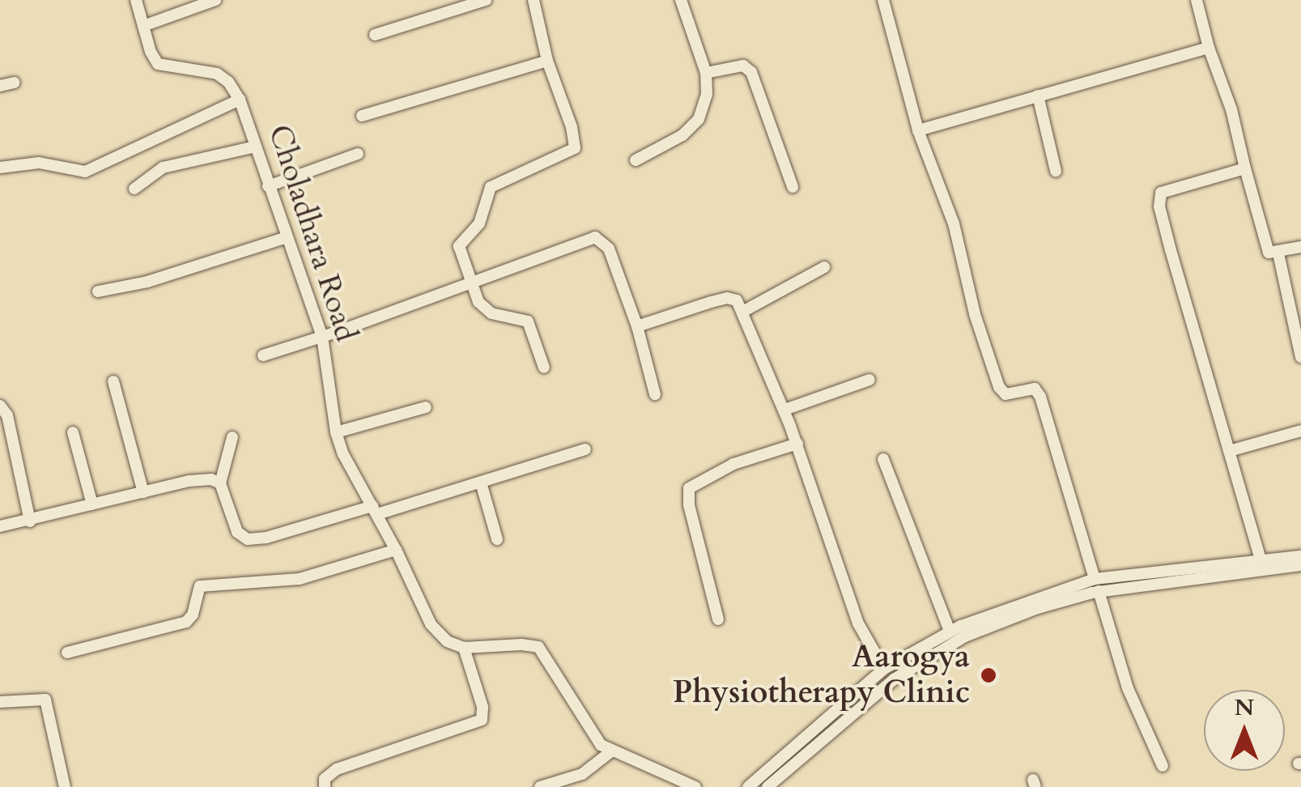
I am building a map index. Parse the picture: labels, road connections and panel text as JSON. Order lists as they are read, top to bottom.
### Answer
{
  "streets": {
    "street": ["Choladhara Road"]
  },
  "places": ["Aarogya Physiotherapy Clinic"],
  "north": "top"
}
